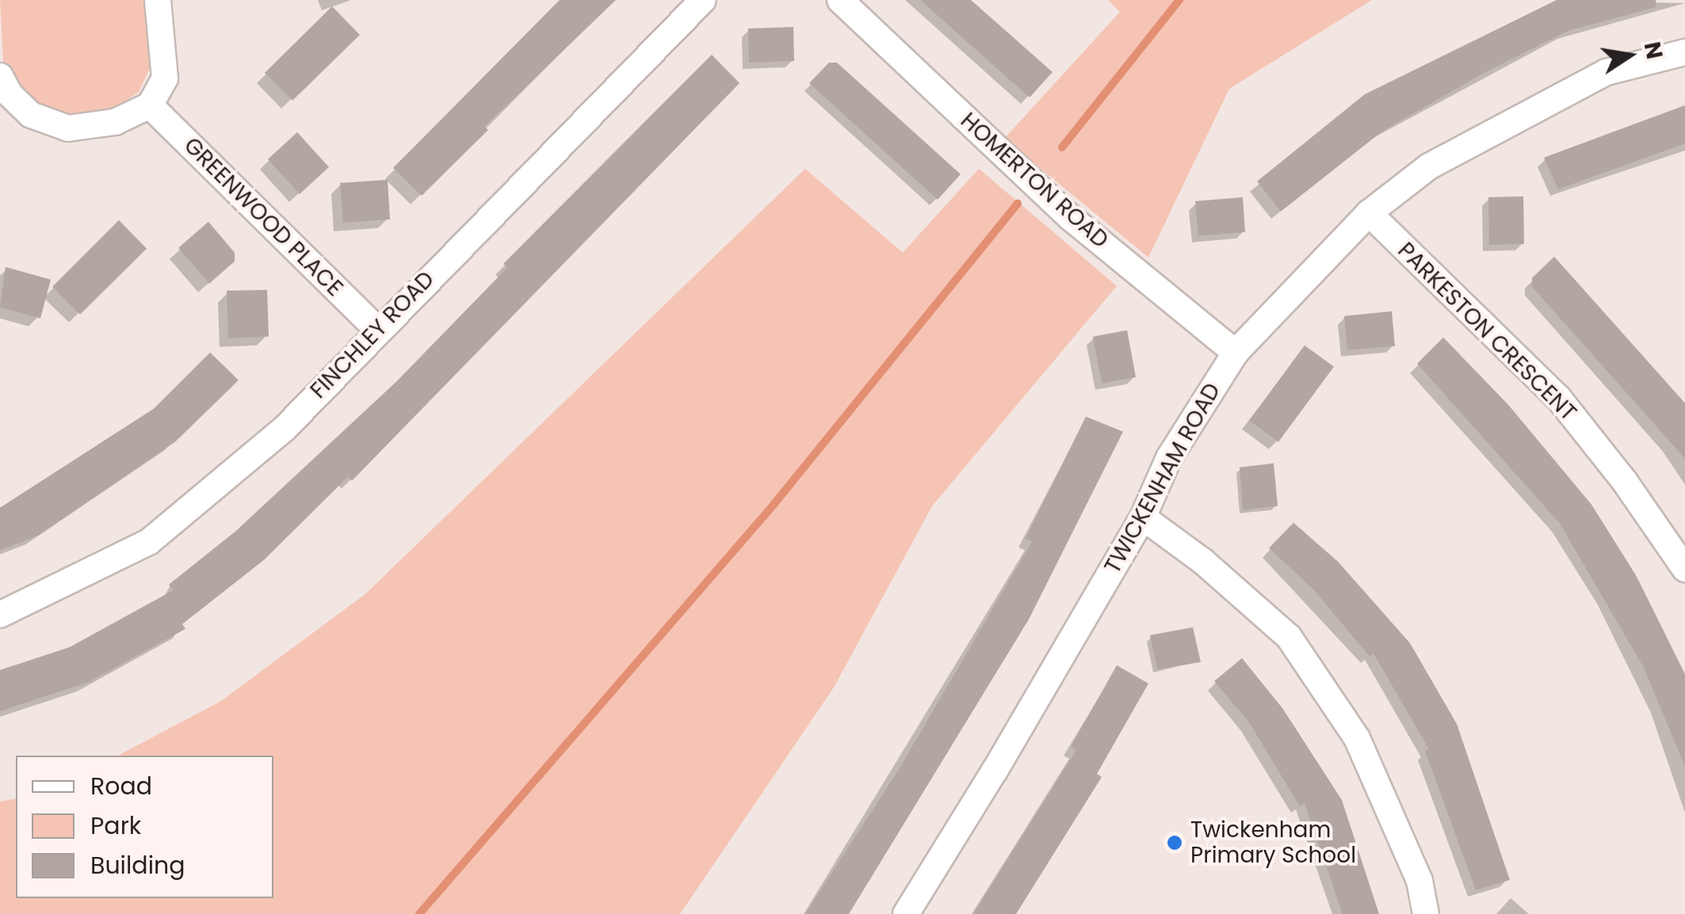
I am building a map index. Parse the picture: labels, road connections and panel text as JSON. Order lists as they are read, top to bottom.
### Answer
{
  "streets": {
    "street": [
      "HOMERTON ROAD",
      "GREENWOOD PLACE",
      "PARKESTON CRESCENT",
      "FINCHLEY ROAD",
      "TWICKENHAM ROAD"
    ]
  },
  "crossings": [
    ["HOMERTON ROAD", "TWICKENHAM ROAD"],
    ["GREENWOOD PLACE", "FINCHLEY ROAD"],
    ["PARKESTON CRESCENT", "TWICKENHAM ROAD"]
  ],
  "places": ["Twickenham Primary School"],
  "legend": ["Road", "Park", "Building"],
  "north": "right"
}
